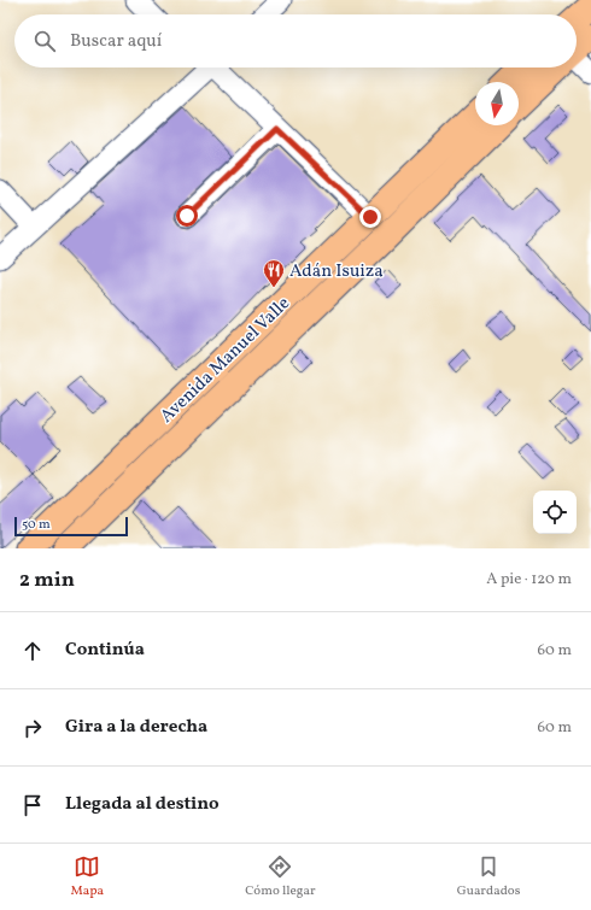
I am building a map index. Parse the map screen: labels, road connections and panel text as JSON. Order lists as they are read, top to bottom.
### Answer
{
  "streets": {
    "main road": ["Avenida Manuel Valle"]
  },
  "places": {
    "restaurant": ["Adán Isuiza"]
  },
  "scale_bar": "50 m",
  "north": "bottom",
  "page": {
    "search": "Buscar aquí",
    "scale": "50 m",
    "heading": ["2 min", "A pie · 120 m"],
    "list": [
      ["Continúa", "60 m"],
      ["Gira a la derecha", "60 m"],
      "Llegada al destino"
    ],
    "nav": ["Mapa", "Cómo llegar", "Guardados"]
  }
}
